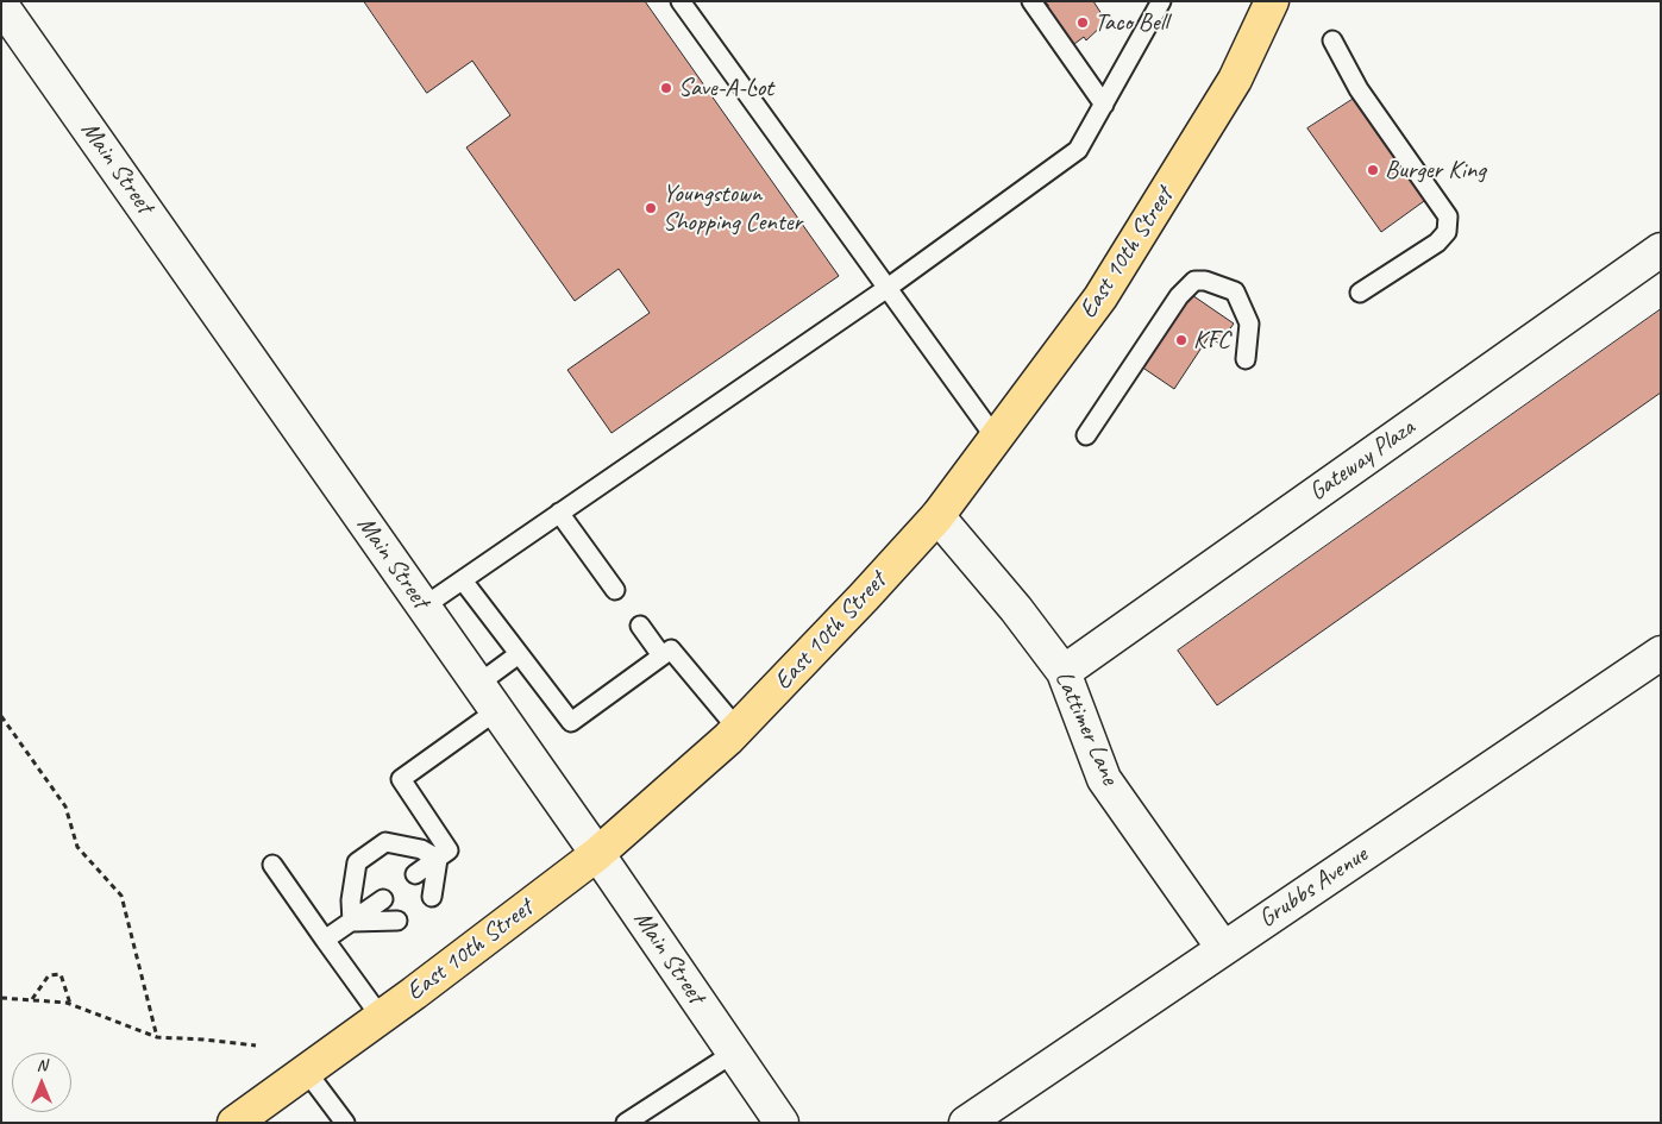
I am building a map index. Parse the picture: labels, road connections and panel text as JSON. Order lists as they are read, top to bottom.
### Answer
{
  "streets": {
    "main road": ["East 10th Street"],
    "street": [
      "Main Street",
      "Gateway Plaza",
      "Lattimer Lane",
      "Grubbs Avenue"
    ]
  },
  "crossings": [
    ["Main Street", "East 10th Street"],
    ["East 10th Street", "Lattimer Lane"],
    ["Gateway Plaza", "Lattimer Lane"],
    ["Lattimer Lane", "Grubbs Avenue"]
  ],
  "places": [
    "Taco Bell",
    "Save-A-Lot",
    "Burger King",
    "Youngstown Shopping Center",
    "KFC"
  ],
  "north": "top"
}
